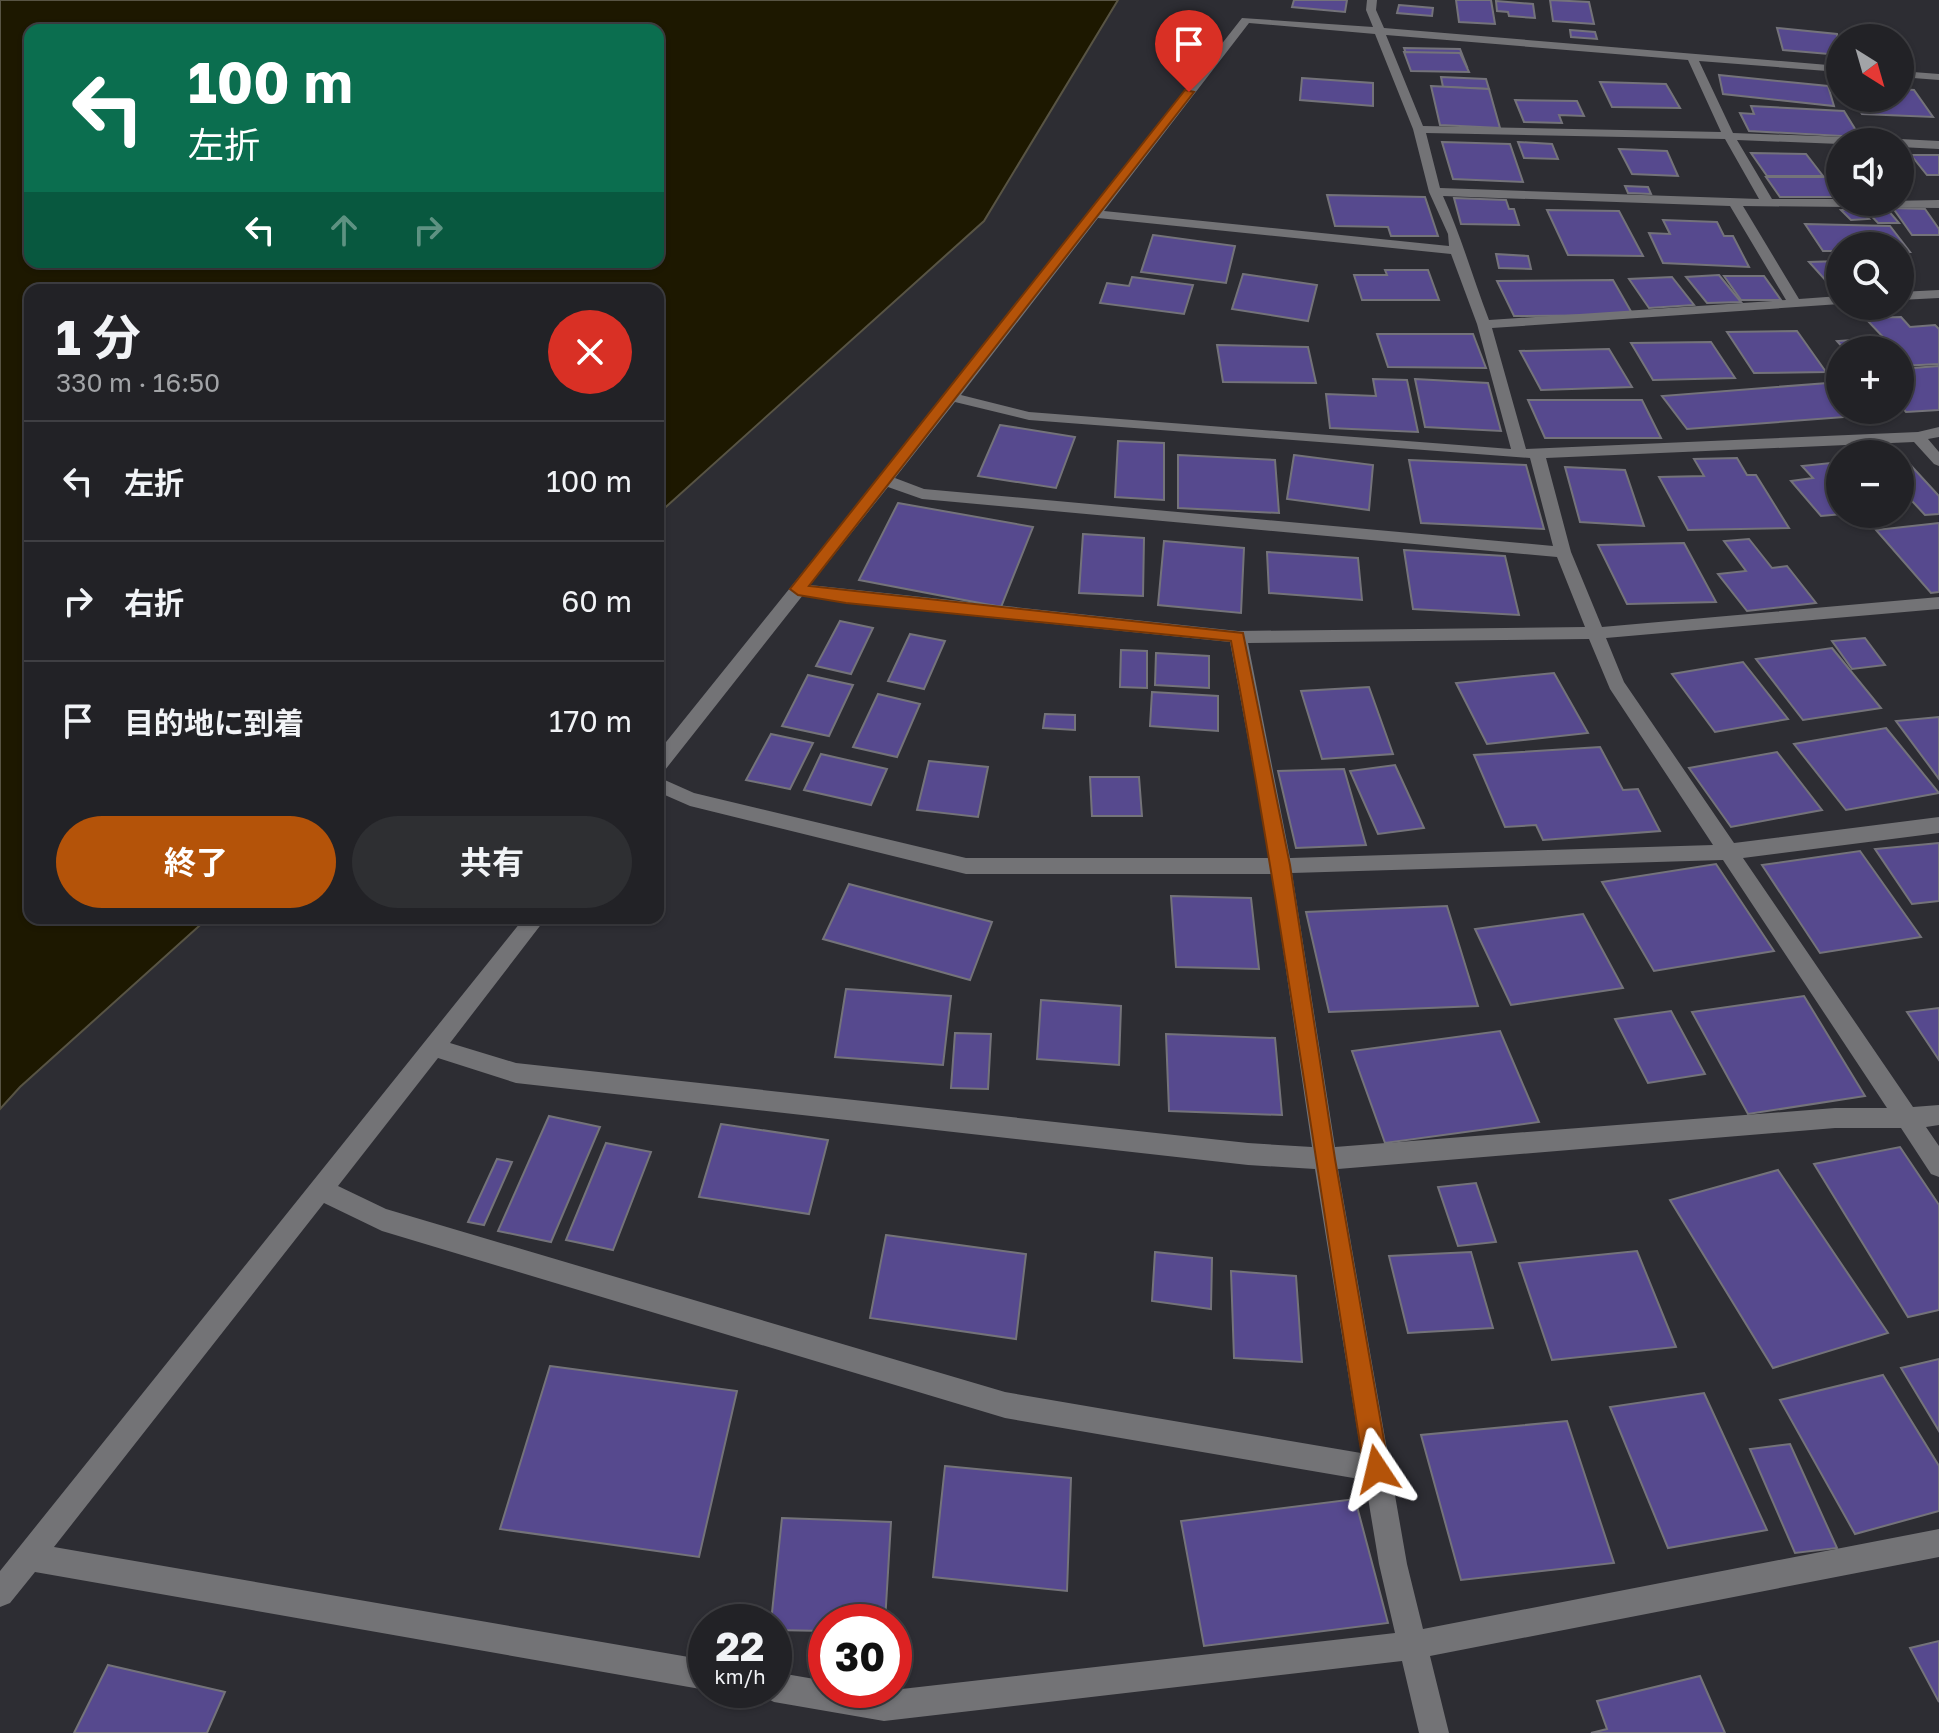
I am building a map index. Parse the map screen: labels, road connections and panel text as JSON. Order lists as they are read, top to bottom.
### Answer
{
  "north": "bottom right",
  "page": {
    "map_buttons": ["+", "−"],
    "turn": ["100 m", "左折"],
    "heading": ["1 分", "330 m · 16:50"],
    "list": [
      {
        "name": "左折",
        "value": "100 m"
      },
      {
        "name": "右折",
        "value": "60 m"
      },
      {
        "name": "目的地に到着",
        "value": "170 m"
      }
    ],
    "buttons": ["終了", "共有"],
    "speed": "22 km/h",
    "limit": "30"
  }
}
